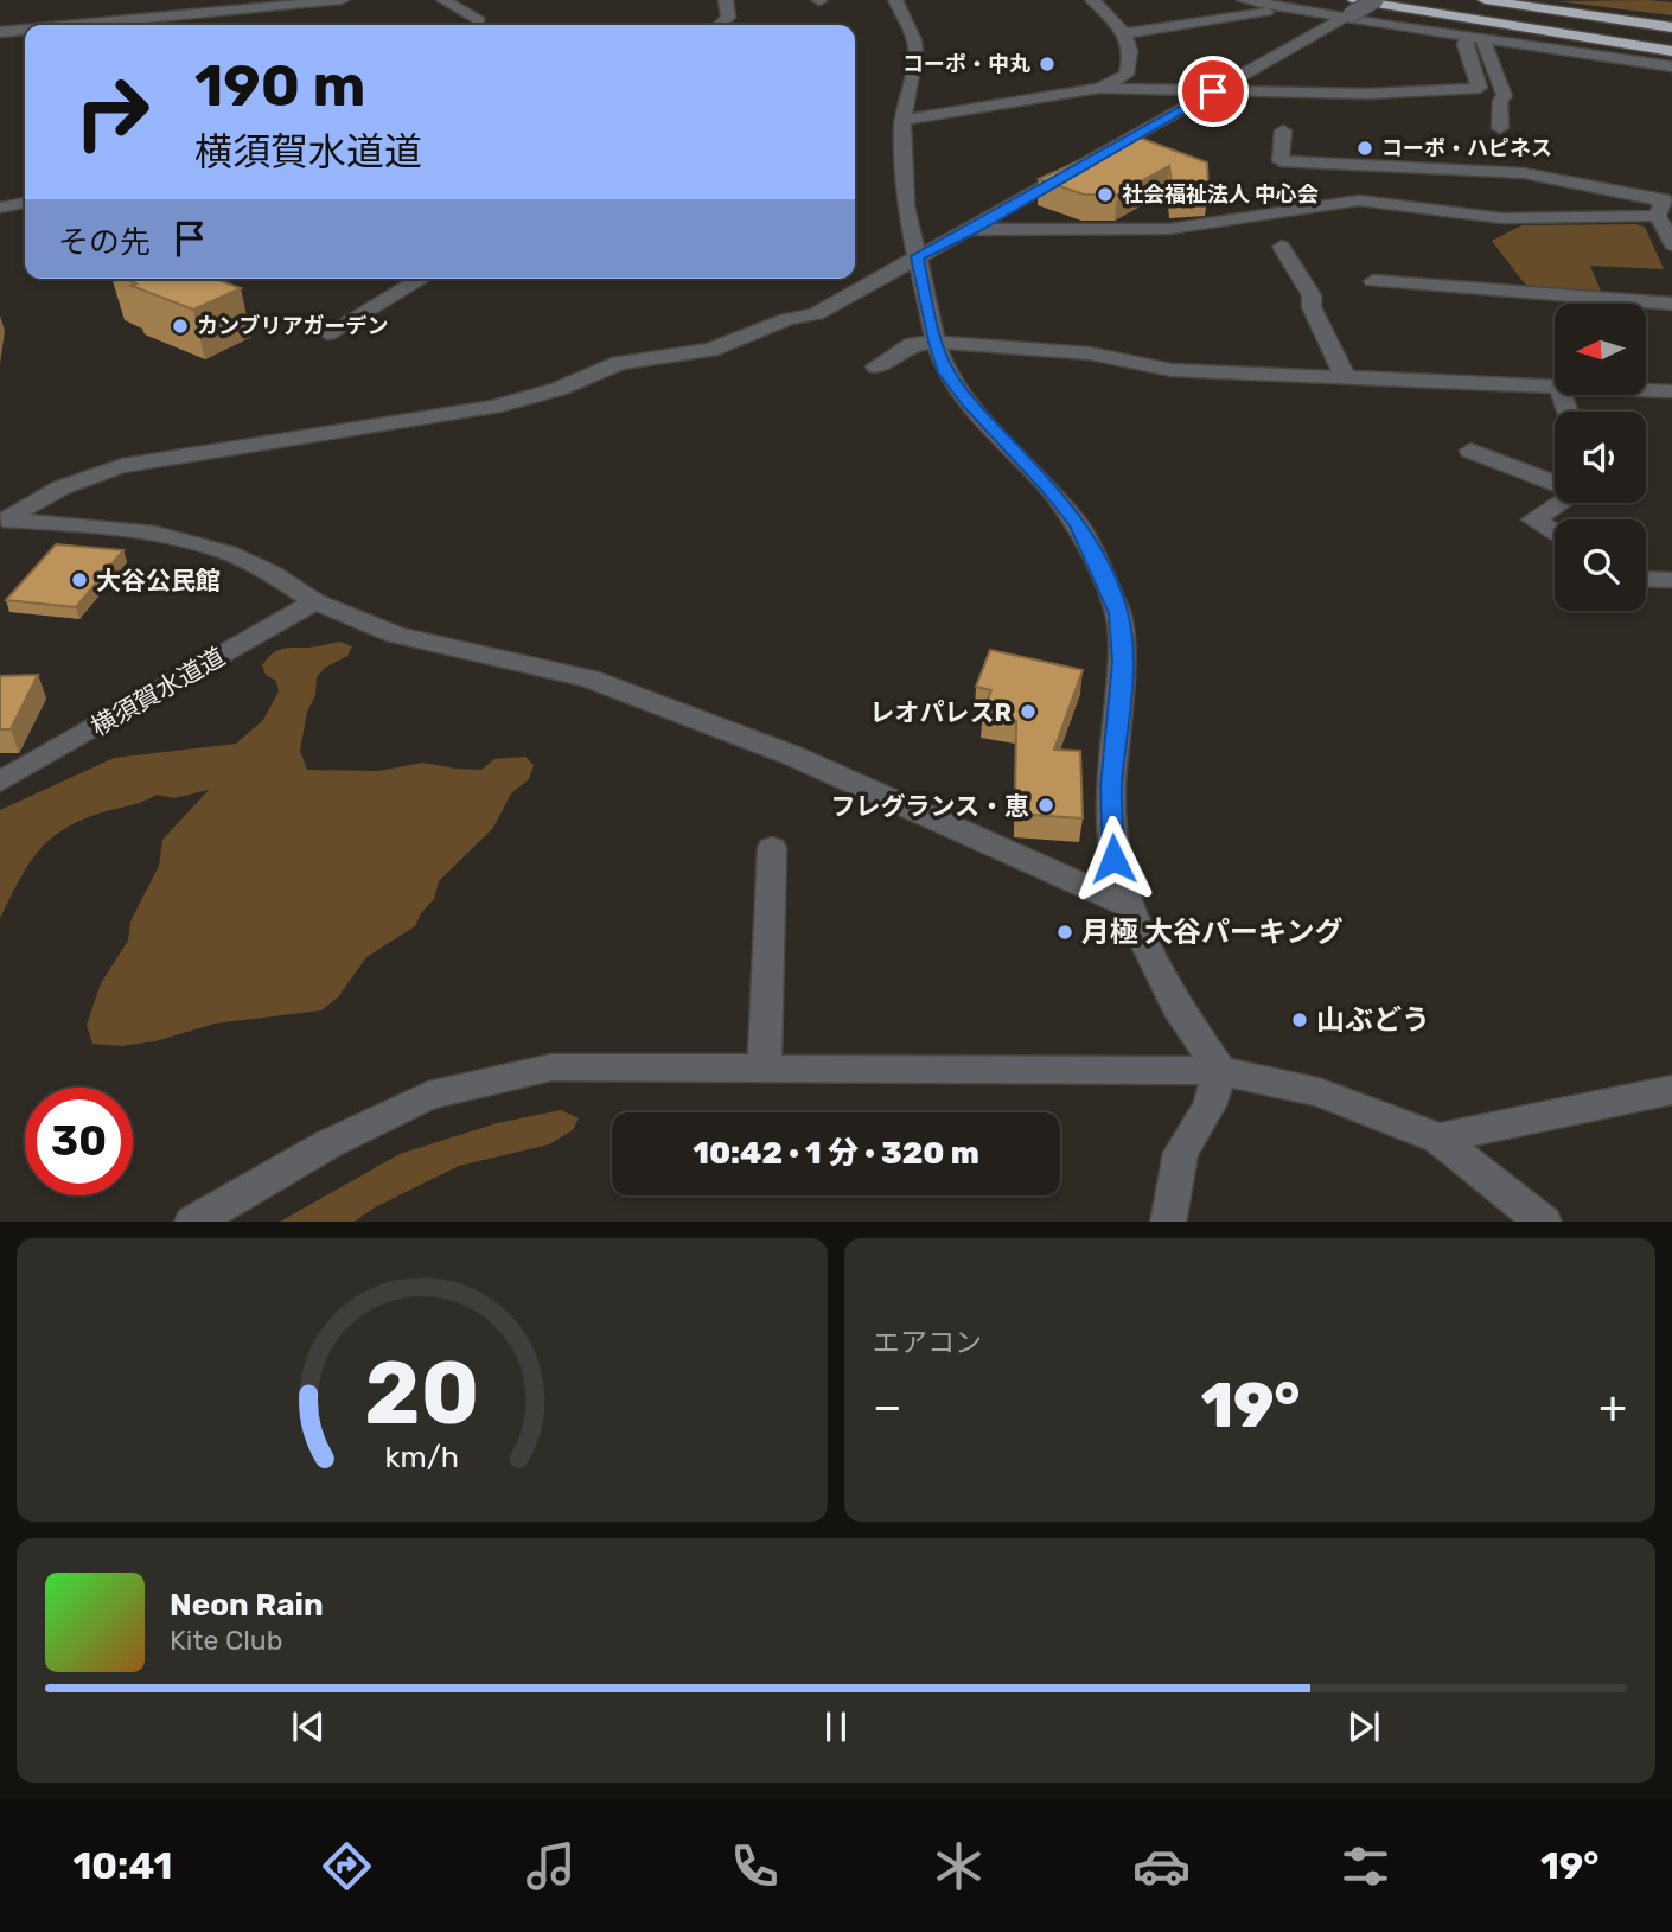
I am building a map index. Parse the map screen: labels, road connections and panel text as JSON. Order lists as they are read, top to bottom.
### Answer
{
  "streets": {
    "street": ["横須賀水道道"]
  },
  "places": [
    "コーポ・中丸",
    "コーポ・ハピネス",
    "社会福祉法人 中心会",
    "カンブリアガーデン",
    "大谷公民館",
    "レオパレスR",
    "フレグランス・恵",
    "月極 大谷パーキング",
    "山ぶどう"
  ],
  "north": "left",
  "page": {
    "turn": ["190 m", "横須賀水道道"],
    "then": "その先",
    "limit": "30",
    "trip": "10:42 · 1 分 · 320 m",
    "tile": "エアコン",
    "heat": ["−", "19°", "+"],
    "song": ["Neon Rain", "Kite Club"],
    "tabs": ["10:41", "19°"],
    "gauge": ["20", "km/h"]
  }
}
